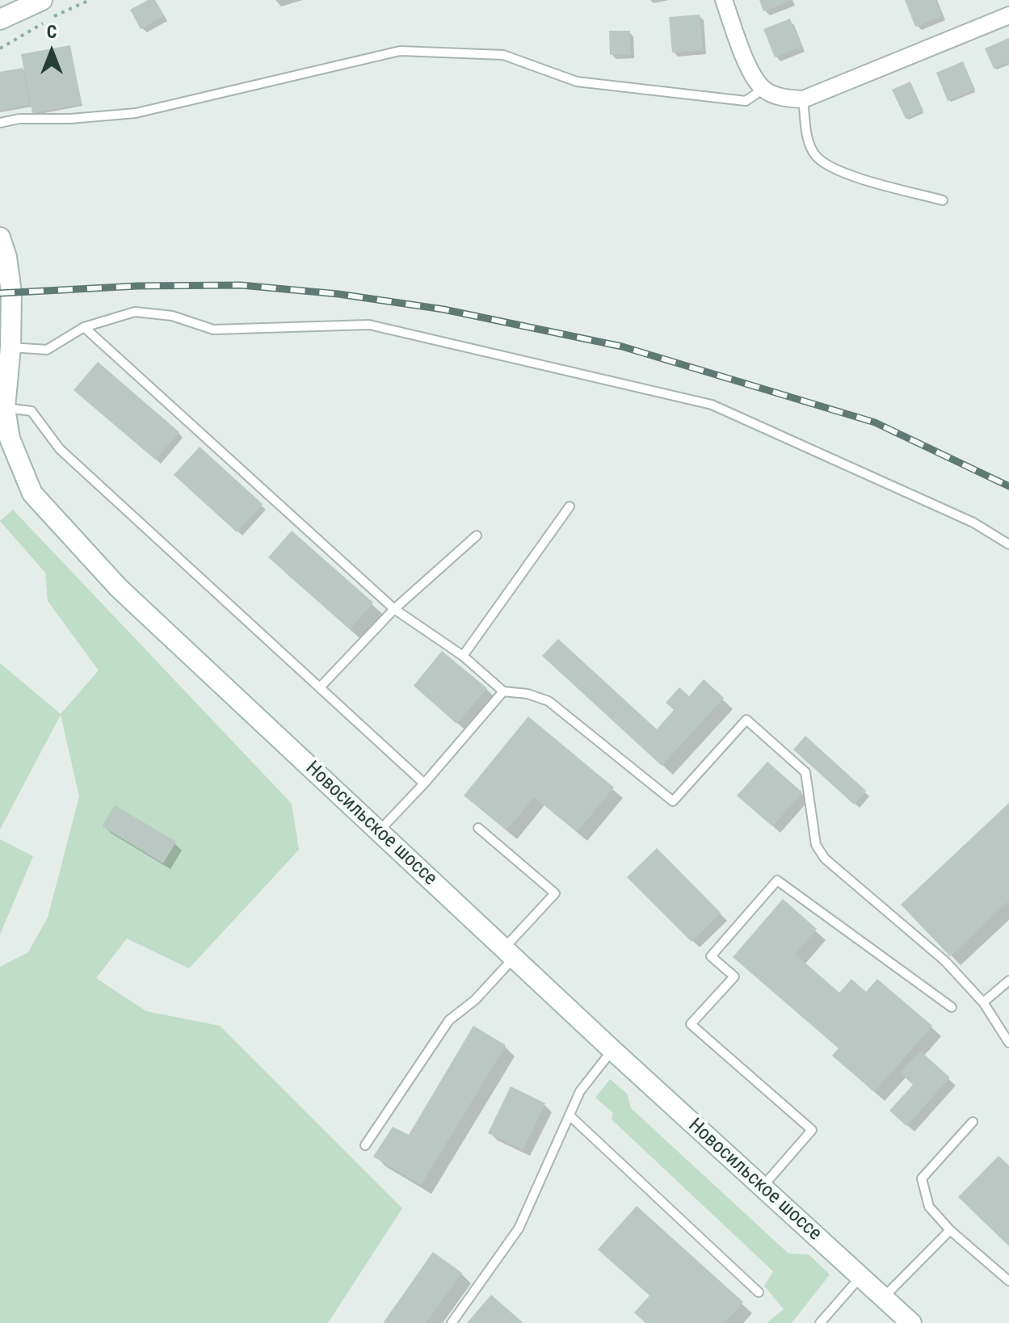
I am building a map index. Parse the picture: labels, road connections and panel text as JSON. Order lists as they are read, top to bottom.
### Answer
{
  "streets": {
    "street": ["Новосильское шоссе"]
  },
  "north": "top"
}
